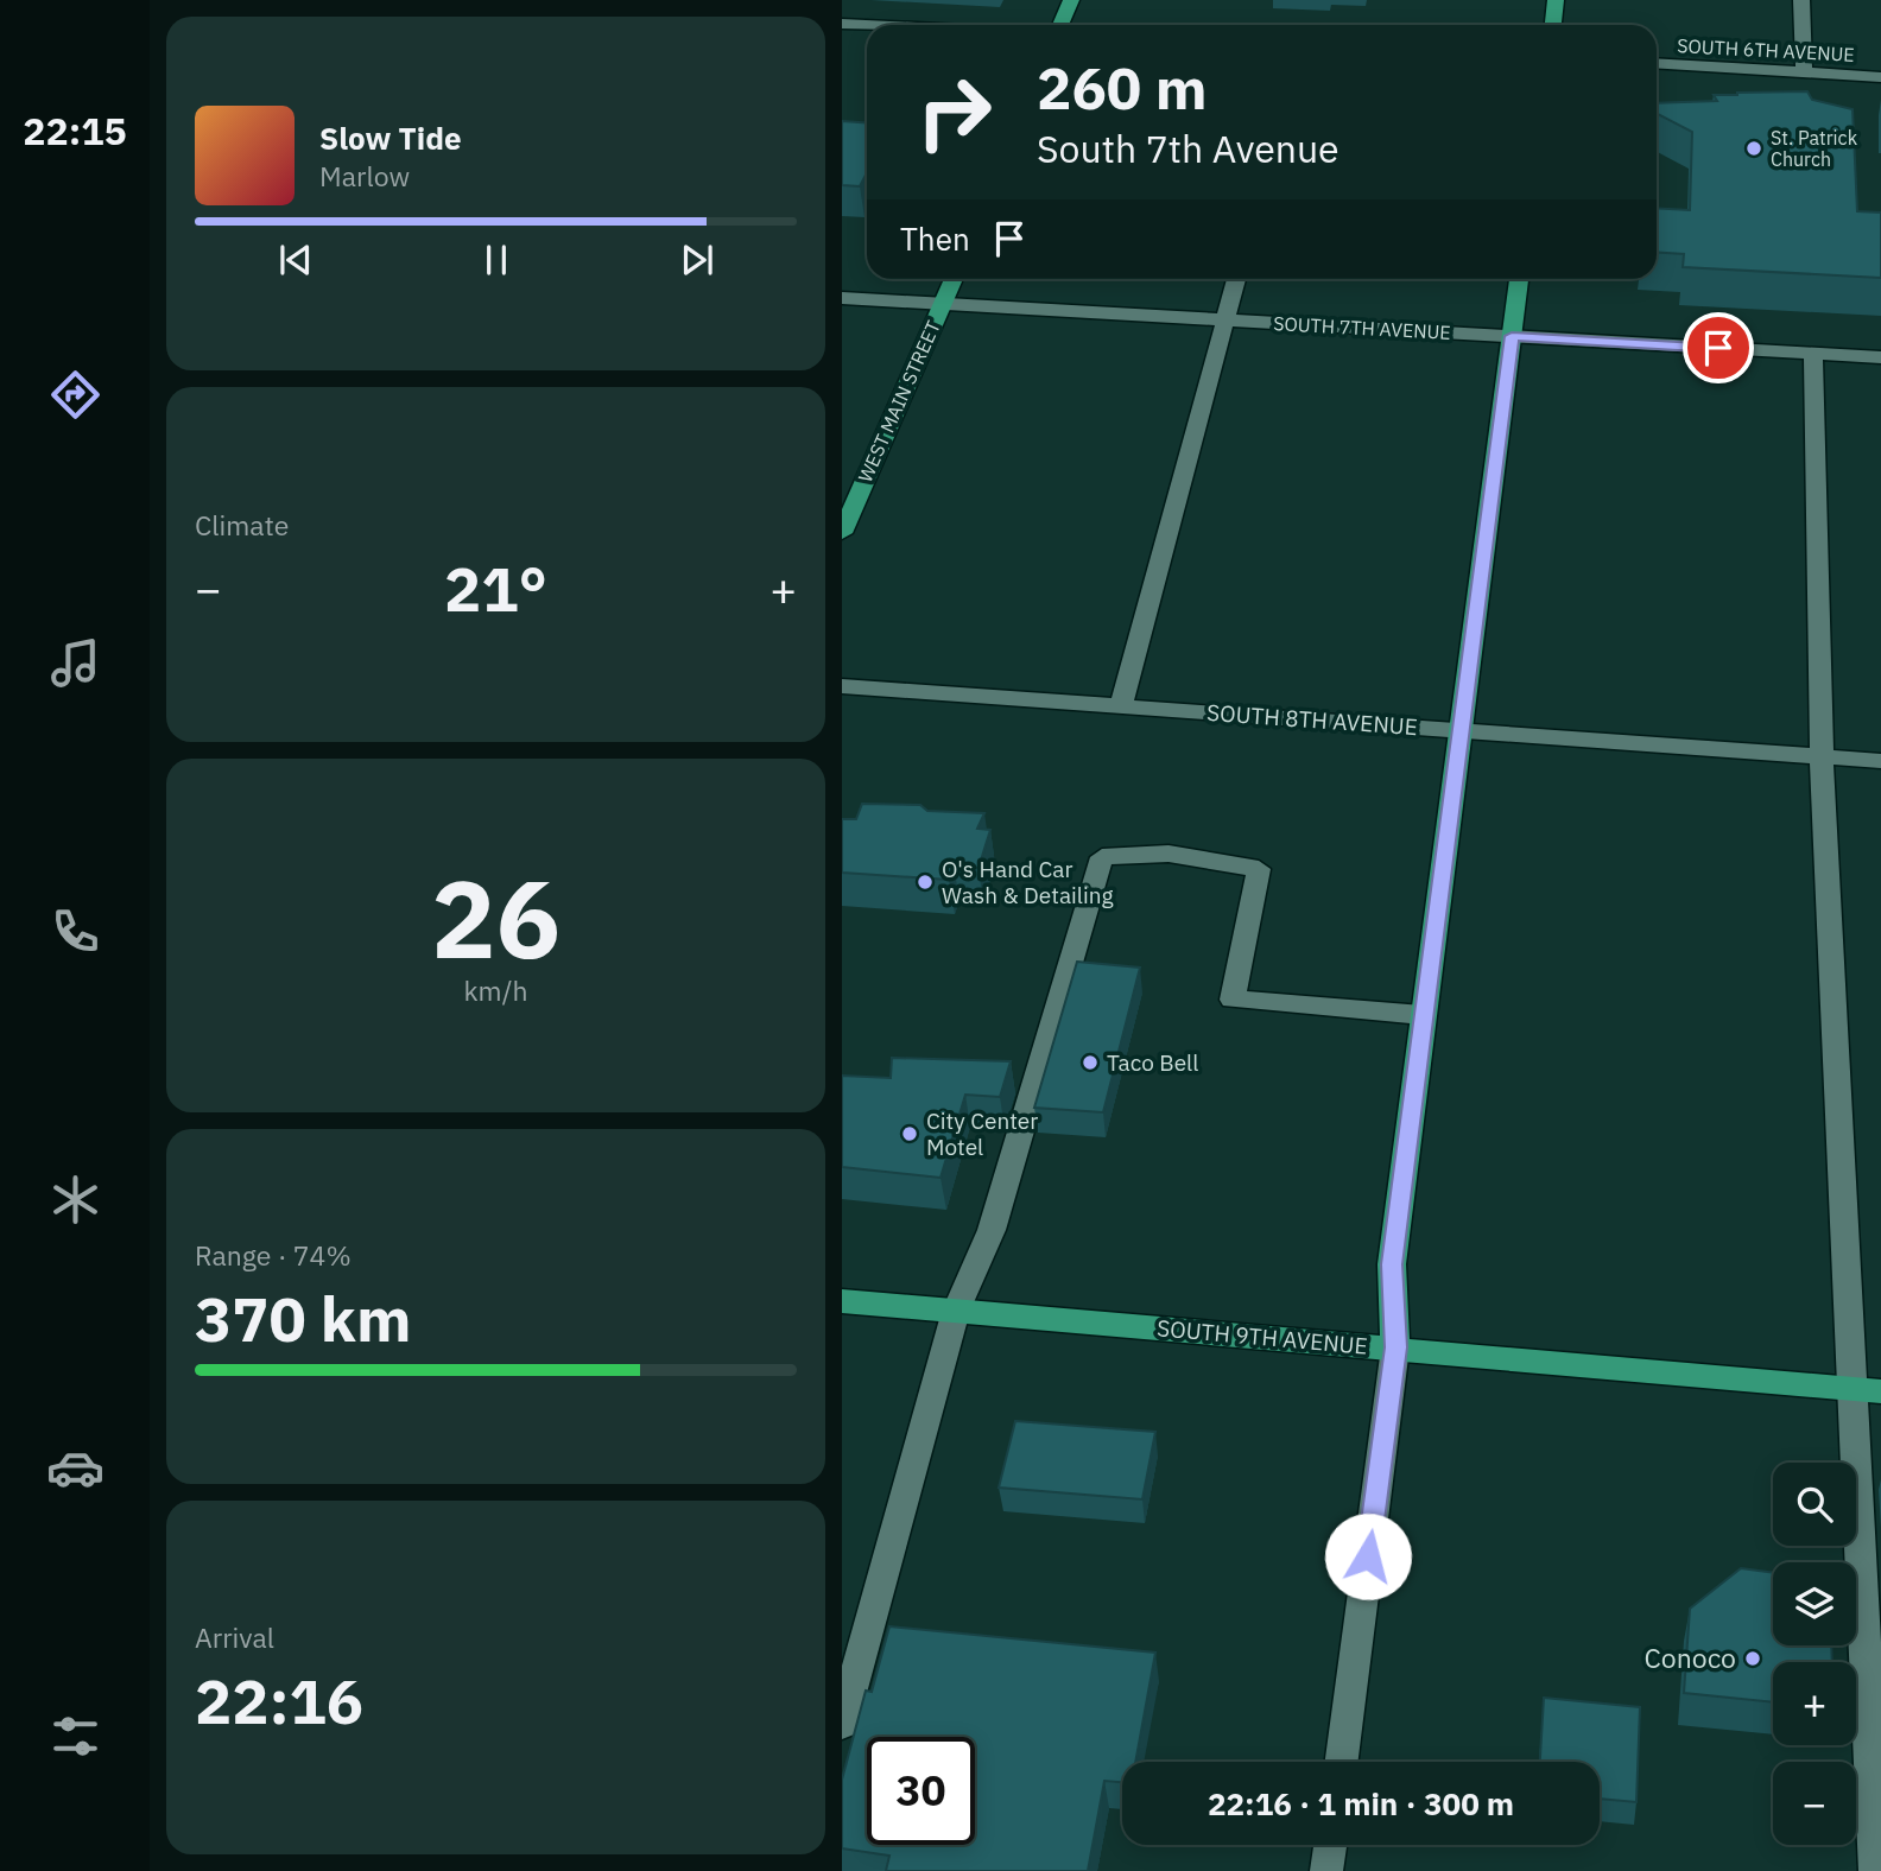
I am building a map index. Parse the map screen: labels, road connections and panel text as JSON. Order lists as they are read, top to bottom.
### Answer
{
  "streets": {
    "main road": ["WEST MAIN STREET", "SOUTH 9TH AVENUE"],
    "street": ["SOUTH 6TH AVENUE", "SOUTH 7TH AVENUE", "SOUTH 8TH AVENUE"]
  },
  "crossings": [
    ["SOUTH 7TH AVENUE", "WEST MAIN STREET"]
  ],
  "places": [
    "St. Patrick Church",
    "O's Hand Car Wash & Detailing",
    "Taco Bell",
    "City Center Motel",
    "Conoco"
  ],
  "page": {
    "tabs": "22:15",
    "turn": ["260 m", "South 7th Avenue"],
    "song": ["Slow Tide", "Marlow"],
    "then": "Then",
    "tile": [
      "Climate",
      ["26", "km/h"],
      ["Range · 74%", "370 km"],
      ["Arrival", "22:16"]
    ],
    "heat": ["−", "21°", "+"],
    "map_buttons": ["+", "−"],
    "limit": "30",
    "trip": "22:16 · 1 min · 300 m"
  }
}
